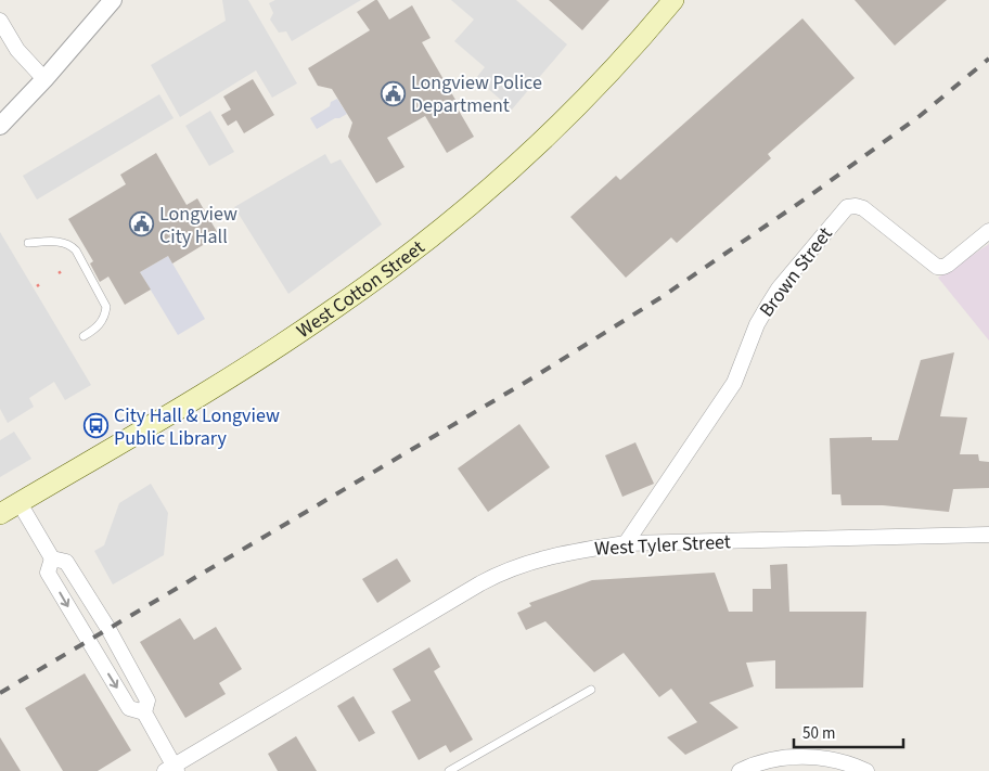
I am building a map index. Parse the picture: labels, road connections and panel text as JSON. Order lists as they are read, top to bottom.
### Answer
{
  "streets": {
    "main road": ["West Cotton Street"],
    "street": ["Brown Street", "West Tyler Street"]
  },
  "crossings": [
    ["Brown Street", "West Tyler Street"]
  ],
  "places": {
    "public building": ["Longview Police Department", "Longview City Hall"],
    "bus stop": ["City Hall & Longview Public Library"]
  },
  "scale_bar": "50 m"
}
